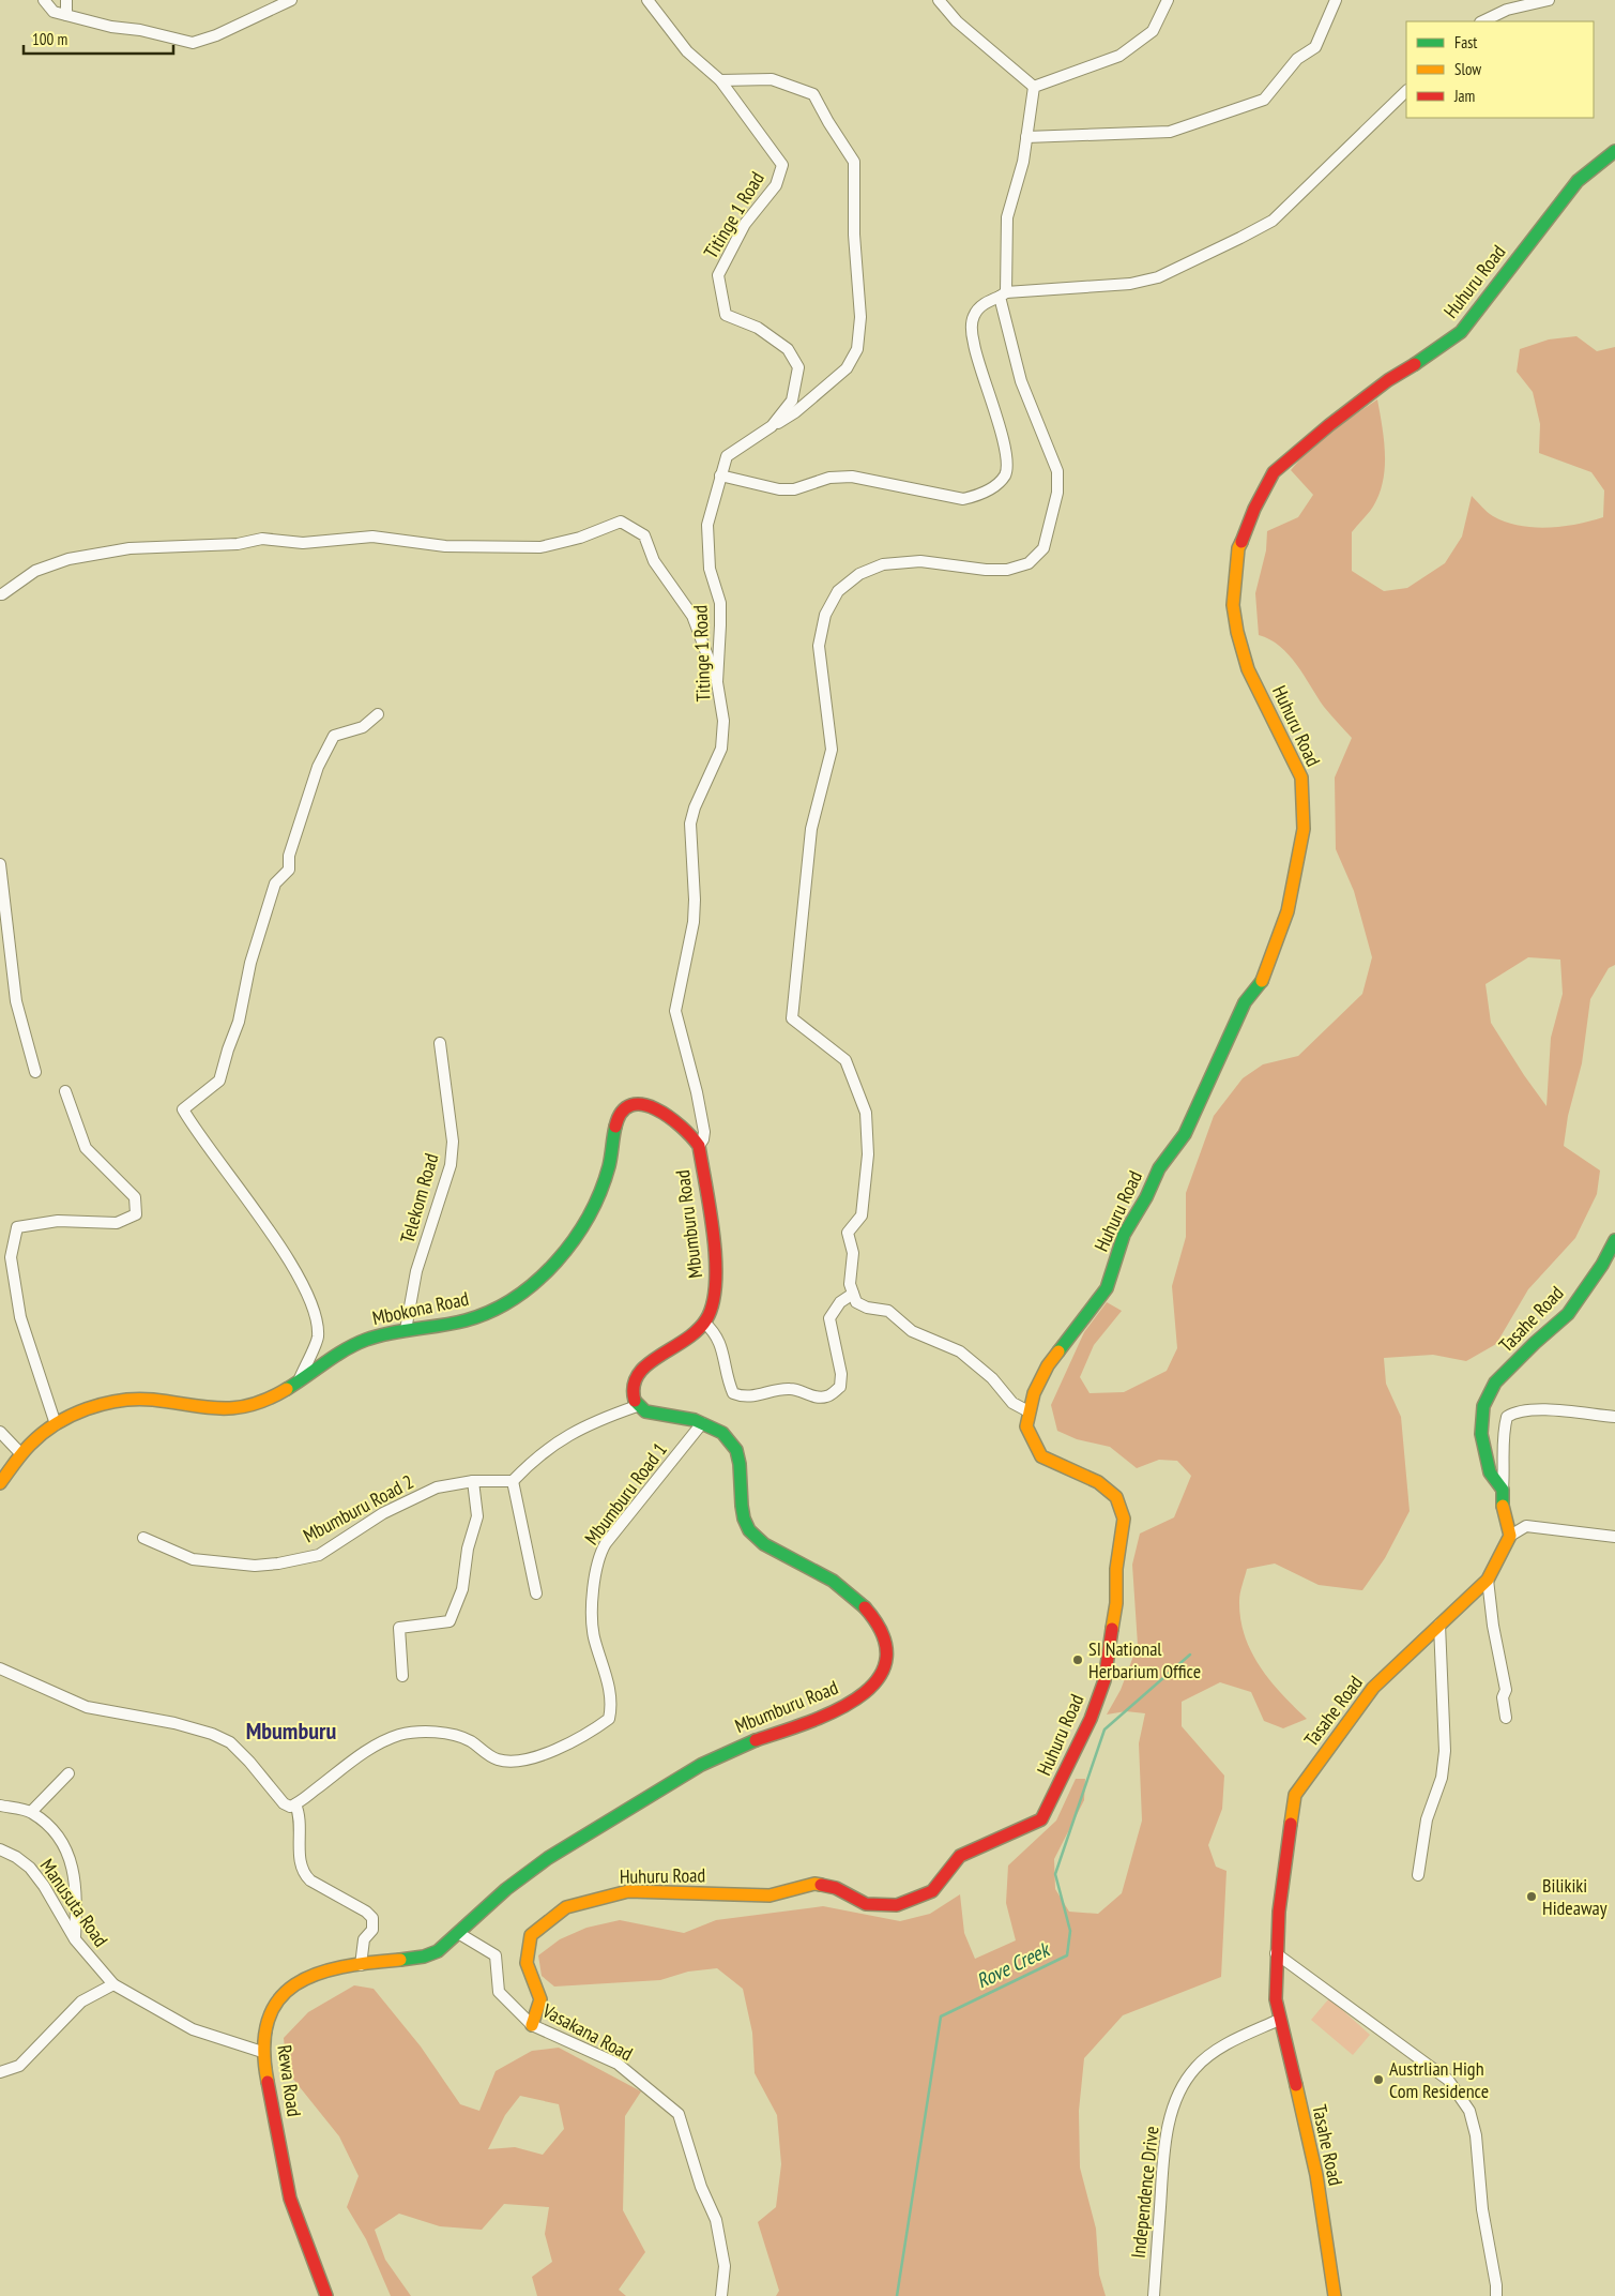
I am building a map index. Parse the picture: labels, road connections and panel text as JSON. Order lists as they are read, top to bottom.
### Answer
{
  "streets": {
    "street": [
      "Titinge 1 Road",
      "Huhuru Road",
      "Telekom Road",
      "Mbumburu Road",
      "Mbokona Road",
      "Tasahe Road",
      "Mbumburu Road 1",
      "Mbumburu Road 2",
      "Manusuta Road",
      "Vasakana Road",
      "Rewa Road",
      "Independence Drive"
    ]
  },
  "crossings": [
    ["Titinge 1 Road", "Mbumburu Road"],
    ["Titinge 1 Road", "Mbokona Road"],
    ["Huhuru Road", "Vasakana Road"],
    ["Telekom Road", "Mbokona Road"],
    ["Mbumburu Road", "Mbokona Road"],
    ["Mbumburu Road", "Mbumburu Road 1"],
    ["Mbumburu Road", "Vasakana Road"],
    ["Mbumburu Road", "Rewa Road"],
    ["Tasahe Road", "Independence Drive"],
    ["Manusuta Road", "Rewa Road"],
    ["Vasakana Road", "Rewa Road"]
  ],
  "districts": ["Mbumburu"],
  "water": ["Rove Creek"],
  "places": ["SI National Herbarium Office", "Bilikiki Hideaway", "Austrlian High Com Residence"],
  "legend": ["Fast", "Slow", "Jam"],
  "scale_bar": "100 m"
}
